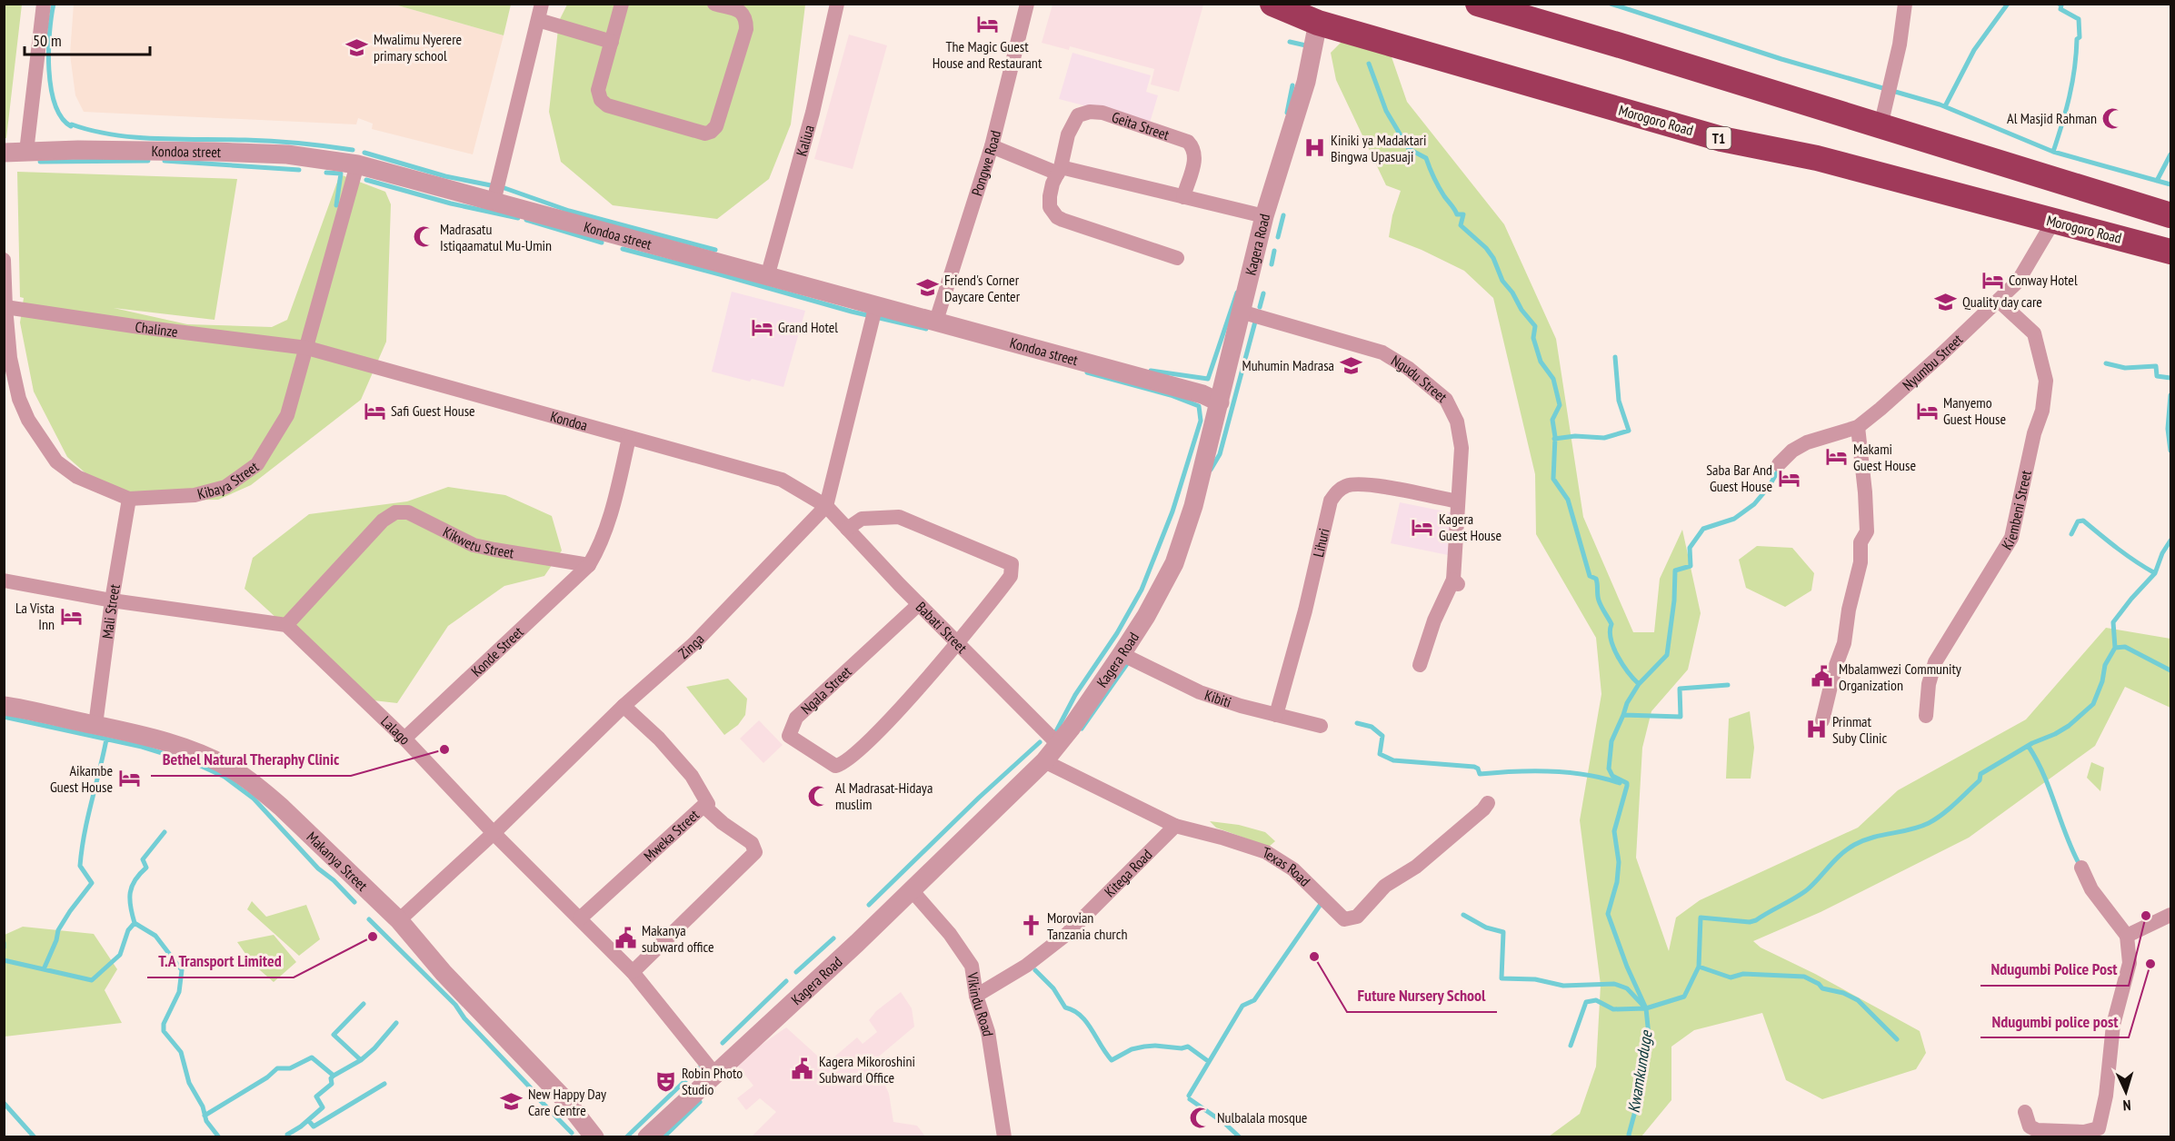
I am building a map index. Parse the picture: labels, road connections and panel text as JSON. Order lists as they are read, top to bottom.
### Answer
{
  "streets": {
    "highway": ["Morogoro Road", "T1"],
    "street": [
      "Geita Street",
      "Kaliua",
      "Kondoa street",
      "Pongwe Road",
      "Kagera Road",
      "Chalinze",
      "Nyumbu Street",
      "Ngudu Street",
      "Kondoa",
      "Kibaya Street",
      "Kiembeni Street",
      "Kikwetu Street",
      "Lihuri",
      "Mali Street",
      "Babati Street",
      "Zinga",
      "Konde Street",
      "Ngala Street",
      "Kibiti",
      "Lalago",
      "Mweka Street",
      "Makanya Street",
      "Texas Road",
      "Kitega Road",
      "Vikindu Road"
    ]
  },
  "crossings": [
    ["Morogoro Road", "Kagera Road"],
    ["Morogoro Road", "Nyumbu Street"],
    ["Kaliua", "Kondoa street"],
    ["Kondoa street", "Pongwe Road"],
    ["Kondoa street", "Kagera Road"],
    ["Kondoa street", "Kibaya Street"],
    ["Kondoa street", "Zinga"],
    ["Kagera Road", "Ngudu Street"],
    ["Kagera Road", "Babati Street"],
    ["Kagera Road", "Kibiti"],
    ["Kagera Road", "Lalago"],
    ["Kagera Road", "Texas Road"],
    ["Kagera Road", "Vikindu Road"],
    ["Chalinze", "Kondoa"],
    ["Chalinze", "Kibaya Street"],
    ["Nyumbu Street", "Kiembeni Street"],
    ["Ngudu Street", "Lihuri"],
    ["Kondoa", "Kibaya Street"],
    ["Kondoa", "Babati Street"],
    ["Kondoa", "Zinga"],
    ["Kibaya Street", "Mali Street"],
    ["Kikwetu Street", "Konde Street"],
    ["Kikwetu Street", "Lalago"],
    ["Lihuri", "Kibiti"],
    ["Mali Street", "Makanya Street"],
    ["Babati Street", "Zinga"],
    ["Babati Street", "Ngala Street"],
    ["Zinga", "Lalago"],
    ["Zinga", "Makanya Street"],
    ["Konde Street", "Lalago"],
    ["Lalago", "Mweka Street"],
    ["Texas Road", "Kitega Road"],
    ["Kitega Road", "Vikindu Road"]
  ],
  "water": ["Kwamkunduge"],
  "places": {
    "hotel": [
      "The Magic Guest House and Restaurant",
      "Conway Hotel",
      "Grand Hotel",
      "Safi Guest House",
      "Manyemo Guest House",
      "Makami Guest House",
      "Saba Bar And Guest House",
      "Kagera Guest House",
      "La Vista Inn",
      "Aikambe Guest House"
    ],
    "school or university": [
      "Mwalimu Nyerere primary school",
      "Friend's Corner Daycare Center",
      "Quality day care",
      "Muhumin Madrasa",
      "New Happy Day Care Centre"
    ],
    "mosque": [
      "Al Masjid Rahman",
      "Madrasatu Istiqaamatul Mu-Umin",
      "Al Madrasat-Hidaya muslim",
      "Nulbalala mosque"
    ],
    "hospital": ["Kiniki ya Madaktari Bingwa Upasuaji", "Prinmat Suby Clinic"],
    "public building": ["Mbalamwezi Community Organization", "Makanya subward office", "Kagera Mikoroshini Subward Office"],
    "other": [
      "Bethel Natural Theraphy Clinic",
      "Ndugumbi Police Post",
      "T.A Transport Limited",
      "Future Nursery School",
      "Ndugumbi police post"
    ],
    "church": ["Morovian Tanzania church"],
    "theatre": ["Robin Photo Studio"]
  },
  "scale_bar": "50 m",
  "north": "bottom"
}
